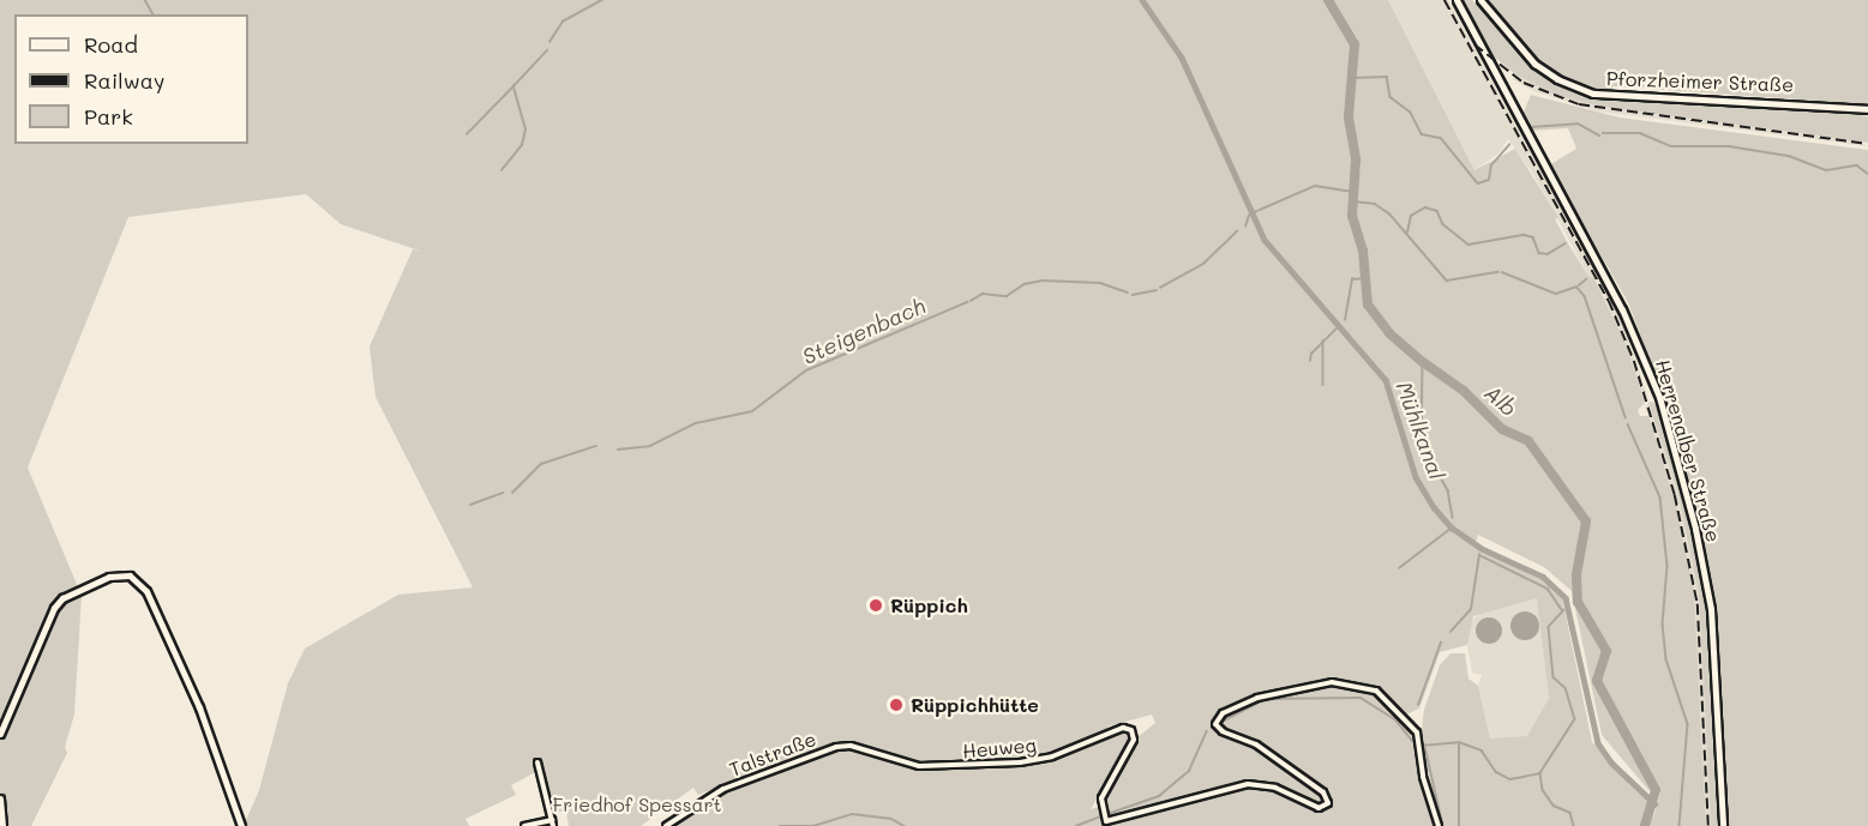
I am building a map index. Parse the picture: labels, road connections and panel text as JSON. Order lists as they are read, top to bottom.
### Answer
{
  "streets": {
    "main road": ["Pforzheimer Straße", "Herrenalber Straße"],
    "street": ["Heuweg", "Talstraße"]
  },
  "crossings": [
    ["Heuweg", "Talstraße"]
  ],
  "water": ["Steigenbach", "Alb", "Mühlkanal"],
  "parks": ["Friedhof Spessart"],
  "places": ["Rüppich", "Rüppichhütte"],
  "legend": ["Road", "Railway", "Park"]
}
